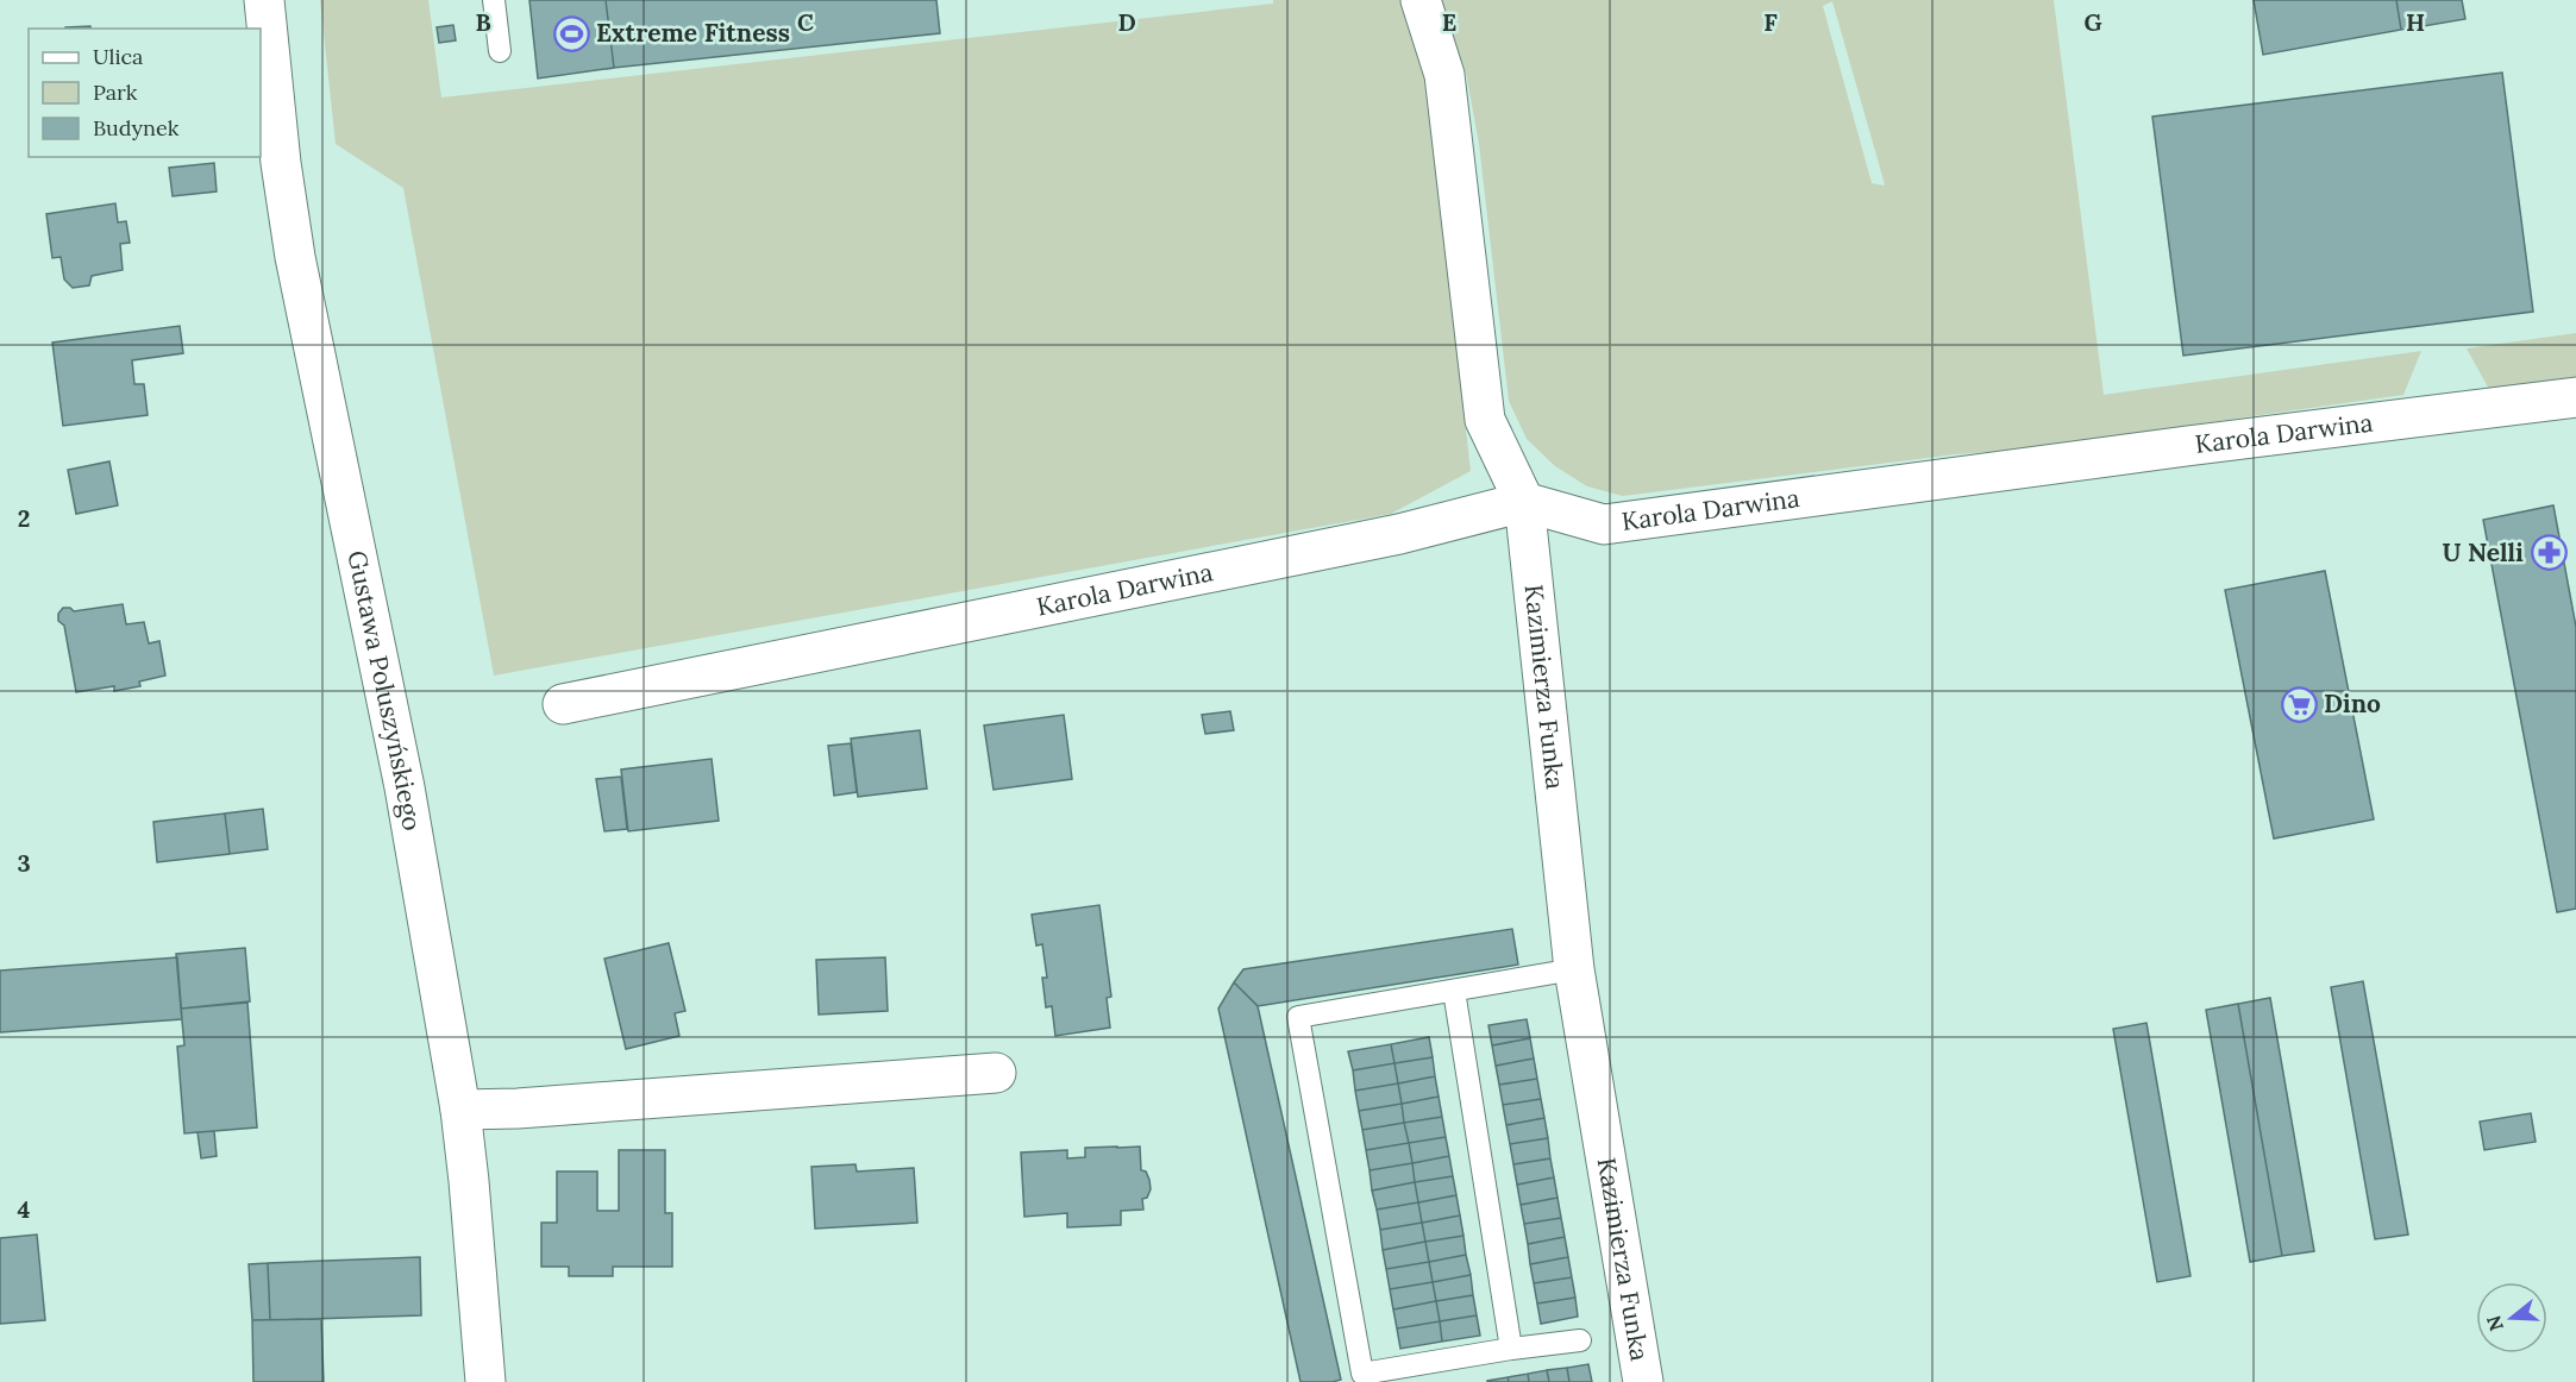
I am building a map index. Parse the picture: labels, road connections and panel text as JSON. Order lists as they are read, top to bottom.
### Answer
{
  "streets": {
    "street": ["Karola Darwina", "Kazimierza Funka", "Gustawa Poluszyńskiego"]
  },
  "crossings": [
    ["Karola Darwina", "Kazimierza Funka"]
  ],
  "places": {
    "sports": ["Extreme Fitness"],
    "pharmacy": ["U Nelli"],
    "supermarket": ["Dino"]
  },
  "legend": ["Ulica", "Park", "Budynek"],
  "north": "left",
  "grid": {
    "columns": [
      "B",
      "C",
      "D",
      "E",
      "F",
      "G",
      "H"
    ],
    "rows": ["2", "3", "4"]
  }
}
